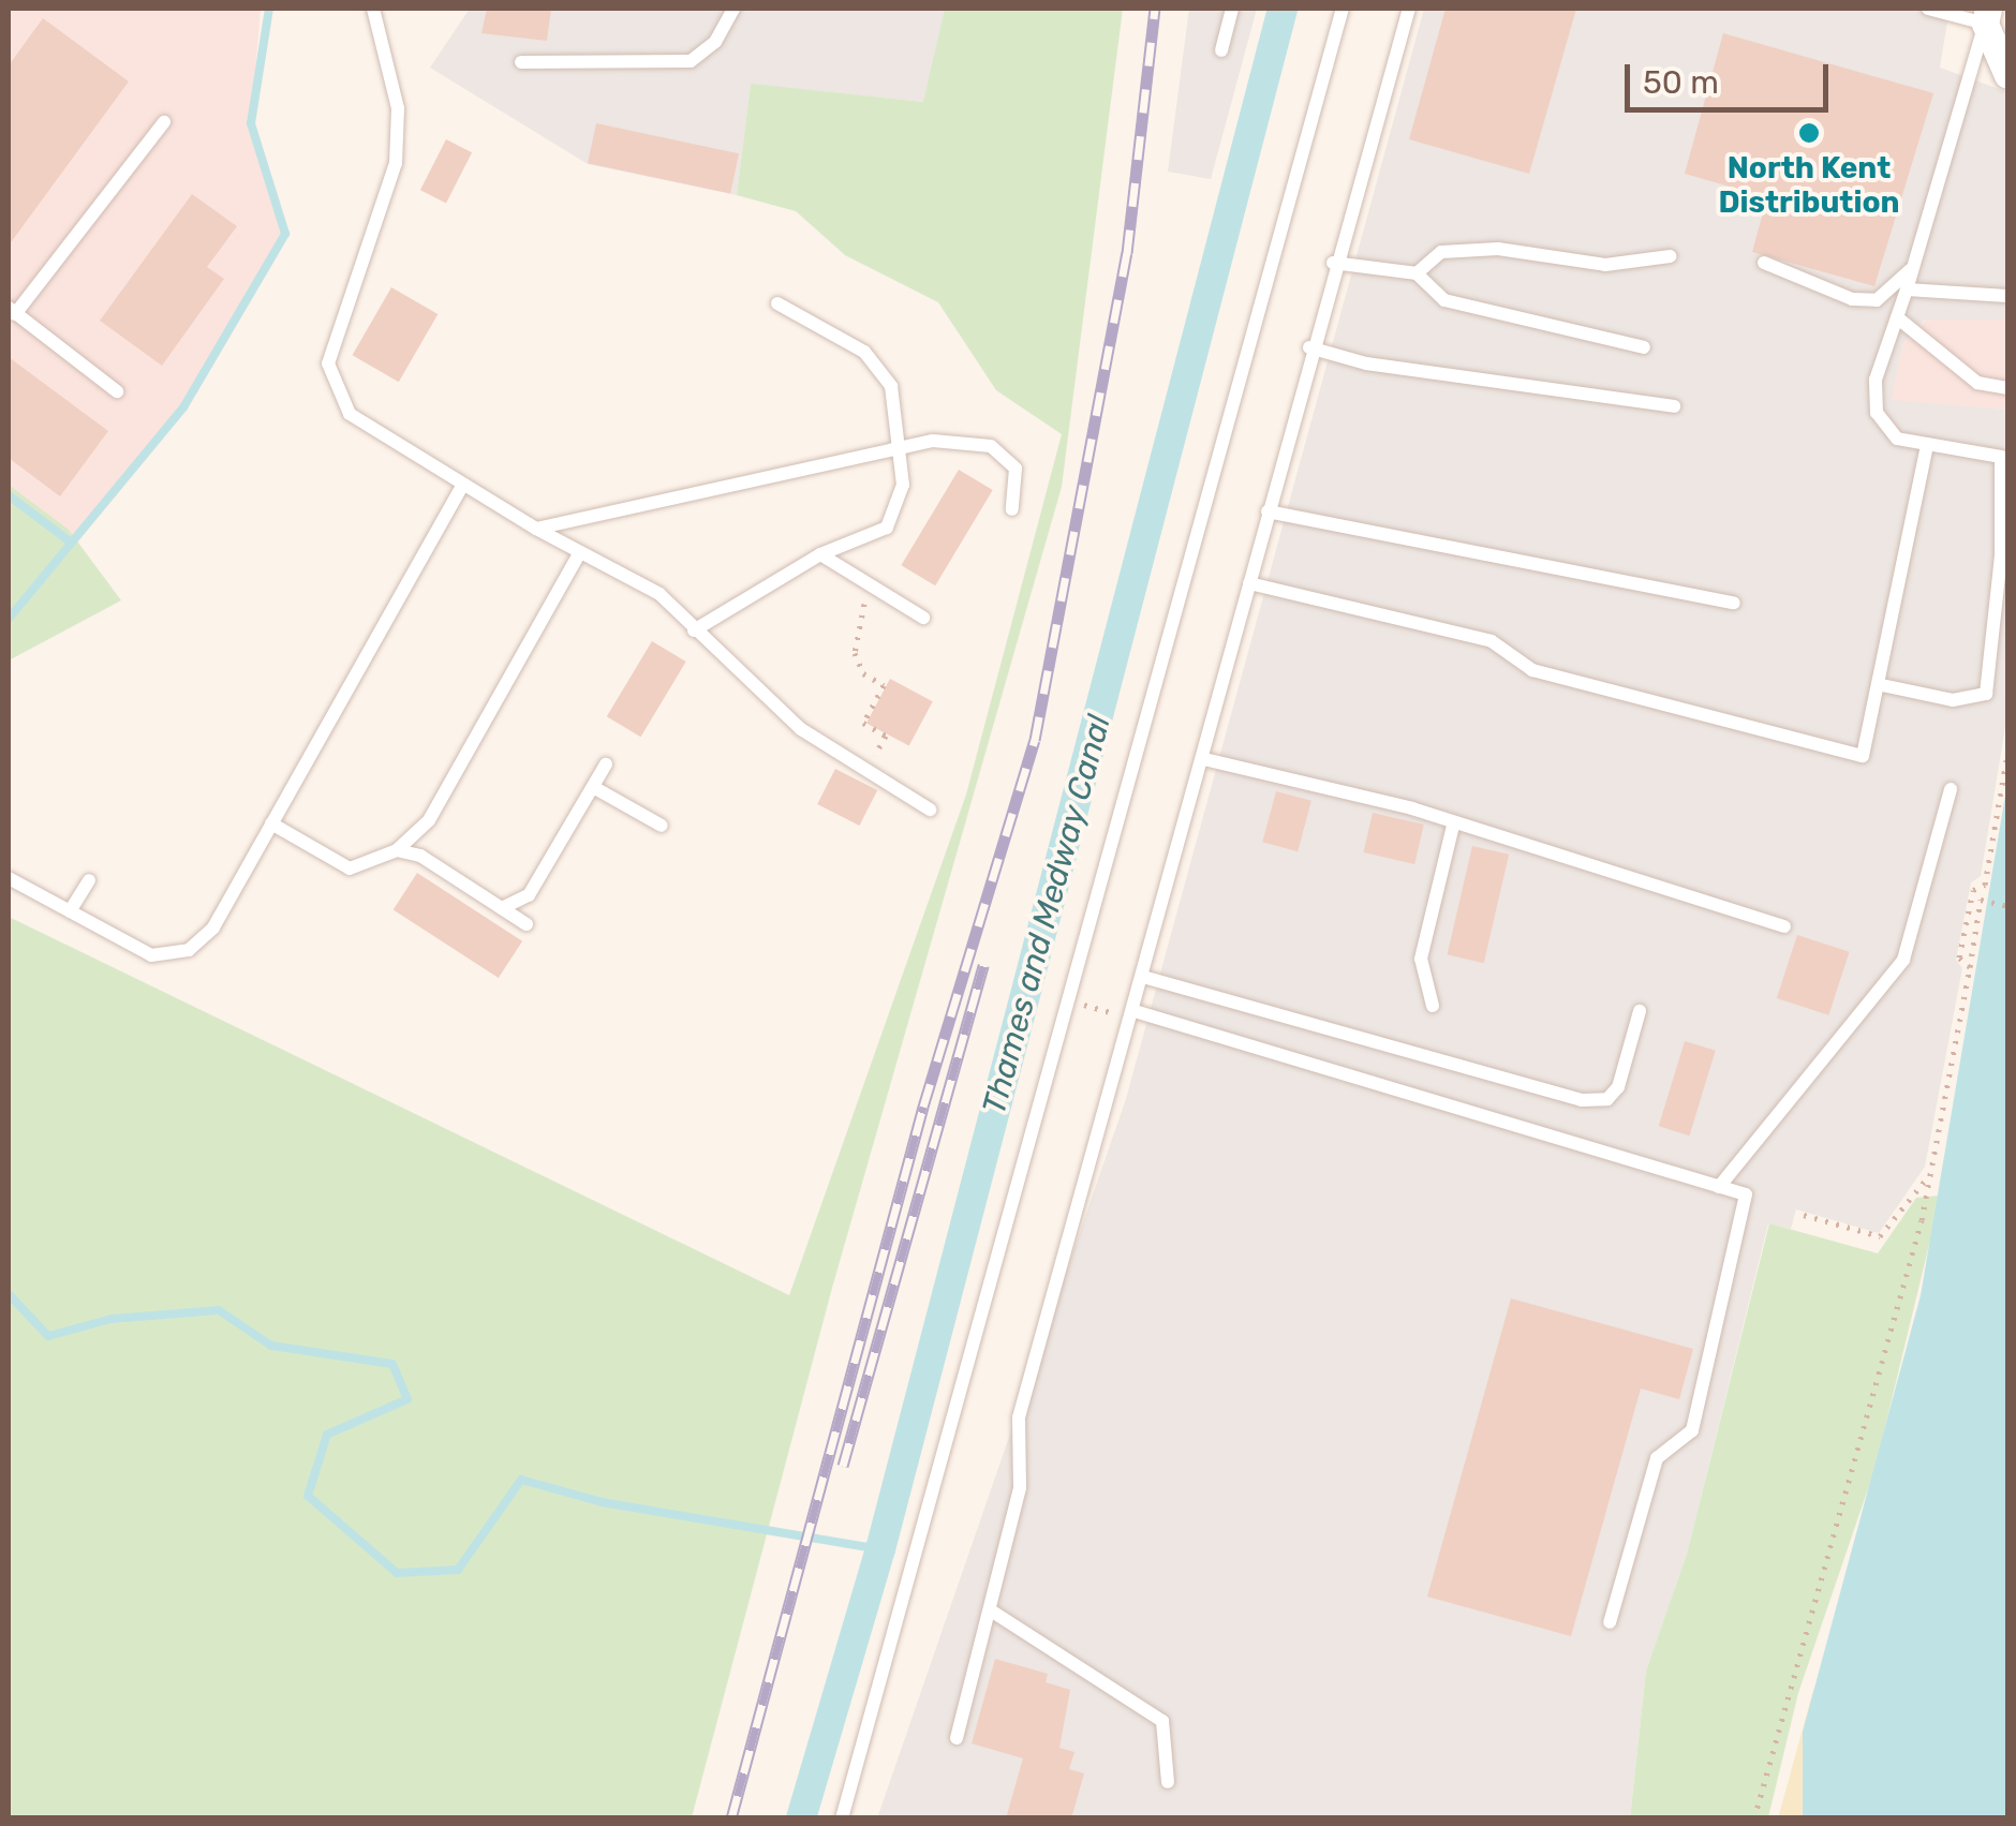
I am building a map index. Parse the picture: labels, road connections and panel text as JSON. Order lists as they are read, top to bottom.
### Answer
{
  "water": ["Thames and Medway Canal"],
  "places": ["North Kent Distribution"],
  "scale_bar": "50 m"
}
